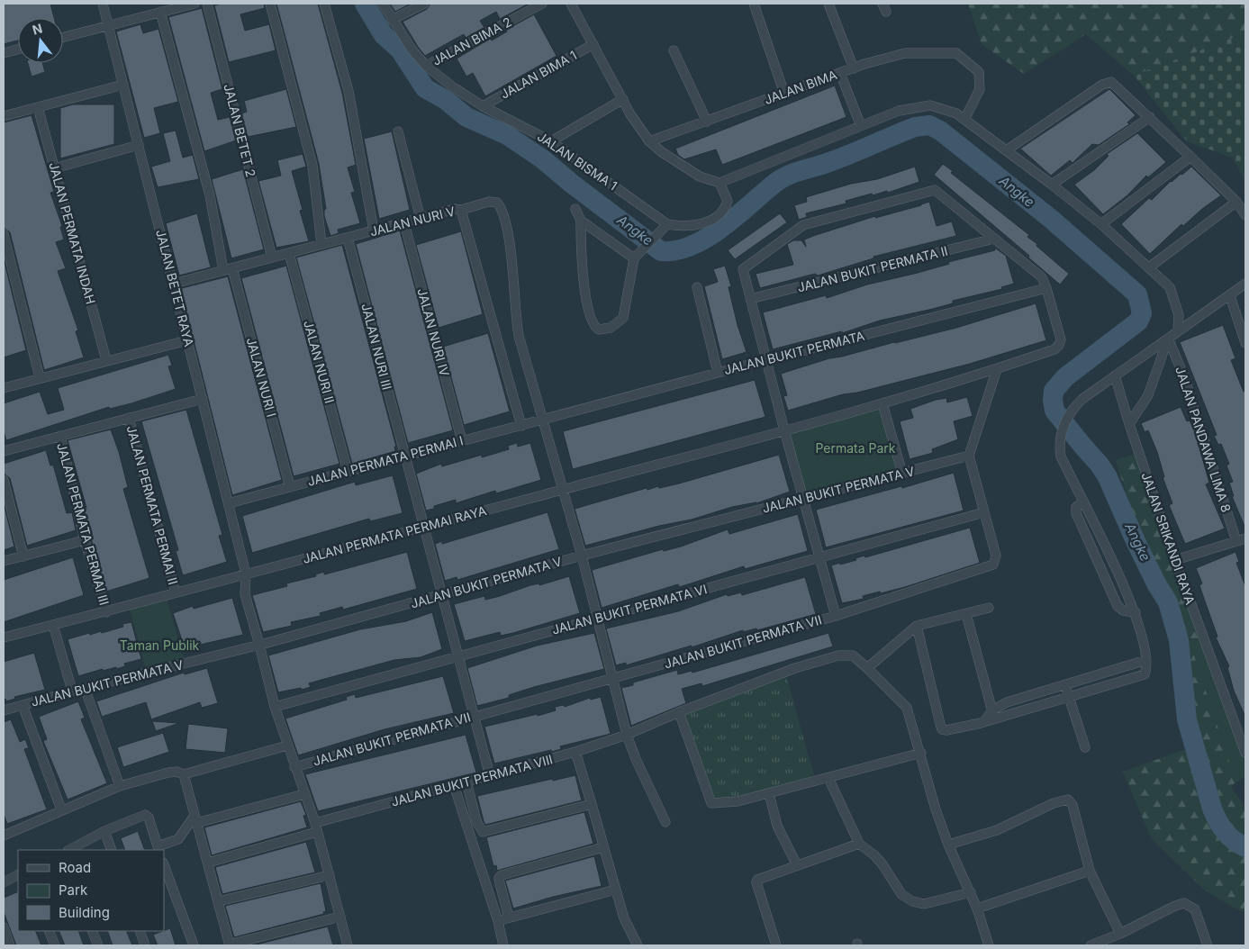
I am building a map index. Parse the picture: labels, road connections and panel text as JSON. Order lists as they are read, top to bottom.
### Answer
{
  "streets": {
    "street": [
      "JALAN BIMA 2",
      "JALAN BIMA 1",
      "JALAN BIMA",
      "JALAN BETET 2",
      "JALAN BISMA 1",
      "JALAN NURI V",
      "JALAN PERMATA INDAH",
      "JALAN BUKIT PERMATA II",
      "JALAN BETET RAYA",
      "JALAN NURI IV",
      "JALAN NURI III",
      "JALAN BUKIT PERMATA",
      "JALAN NURI II",
      "JALAN NURI I",
      "JALAN PANDAWA LIMA 8",
      "JALAN PERMATA PERMAI I",
      "JALAN BUKIT PERMATA V",
      "JALAN PERMATA PERMAI II",
      "JALAN PERMATA PERMAI III",
      "JALAN PERMATA PERMAI RAYA",
      "JALAN SRIKANDI RAYA",
      "JALAN BUKIT PERMATA VI",
      "JALAN BUKIT PERMATA VII",
      "JALAN BUKIT PERMATA VIII"
    ]
  },
  "crossings": [
    ["JALAN BIMA 2", "JALAN BISMA 1"],
    ["JALAN BIMA 1", "JALAN BISMA 1"],
    ["JALAN BETET 2", "JALAN NURI V"],
    ["JALAN NURI V", "JALAN BETET RAYA"],
    ["JALAN NURI V", "JALAN NURI IV"],
    ["JALAN NURI V", "JALAN NURI III"],
    ["JALAN NURI V", "JALAN NURI II"],
    ["JALAN NURI V", "JALAN NURI I"],
    ["JALAN NURI V", "JALAN PERMATA PERMAI I"],
    ["JALAN BETET RAYA", "JALAN PERMATA PERMAI I"],
    ["JALAN BETET RAYA", "JALAN BUKIT PERMATA V"],
    ["JALAN BETET RAYA", "JALAN PERMATA PERMAI RAYA"],
    ["JALAN BETET RAYA", "JALAN BUKIT PERMATA VI"],
    ["JALAN BETET RAYA", "JALAN BUKIT PERMATA VII"],
    ["JALAN BETET RAYA", "JALAN BUKIT PERMATA VIII"],
    ["JALAN NURI IV", "JALAN PERMATA PERMAI I"],
    ["JALAN NURI III", "JALAN PERMATA PERMAI I"],
    ["JALAN NURI III", "JALAN BUKIT PERMATA V"],
    ["JALAN NURI III", "JALAN PERMATA PERMAI RAYA"],
    ["JALAN NURI III", "JALAN BUKIT PERMATA VI"],
    ["JALAN NURI III", "JALAN BUKIT PERMATA VII"],
    ["JALAN NURI III", "JALAN BUKIT PERMATA VIII"],
    ["JALAN BUKIT PERMATA", "JALAN PERMATA PERMAI I"],
    ["JALAN BUKIT PERMATA", "JALAN PERMATA PERMAI RAYA"],
    ["JALAN NURI II", "JALAN PERMATA PERMAI I"],
    ["JALAN NURI I", "JALAN PERMATA PERMAI I"],
    ["JALAN BUKIT PERMATA V", "JALAN BUKIT PERMATA VII"],
    ["JALAN PERMATA PERMAI II", "JALAN PERMATA PERMAI RAYA"],
    ["JALAN PERMATA PERMAI III", "JALAN PERMATA PERMAI RAYA"],
    ["JALAN BUKIT PERMATA VI", "JALAN BUKIT PERMATA VII"]
  ],
  "water": ["Angke"],
  "parks": ["Permata Park", "Taman Publik"],
  "legend": ["Road", "Park", "Building"],
  "north": "top"
}
